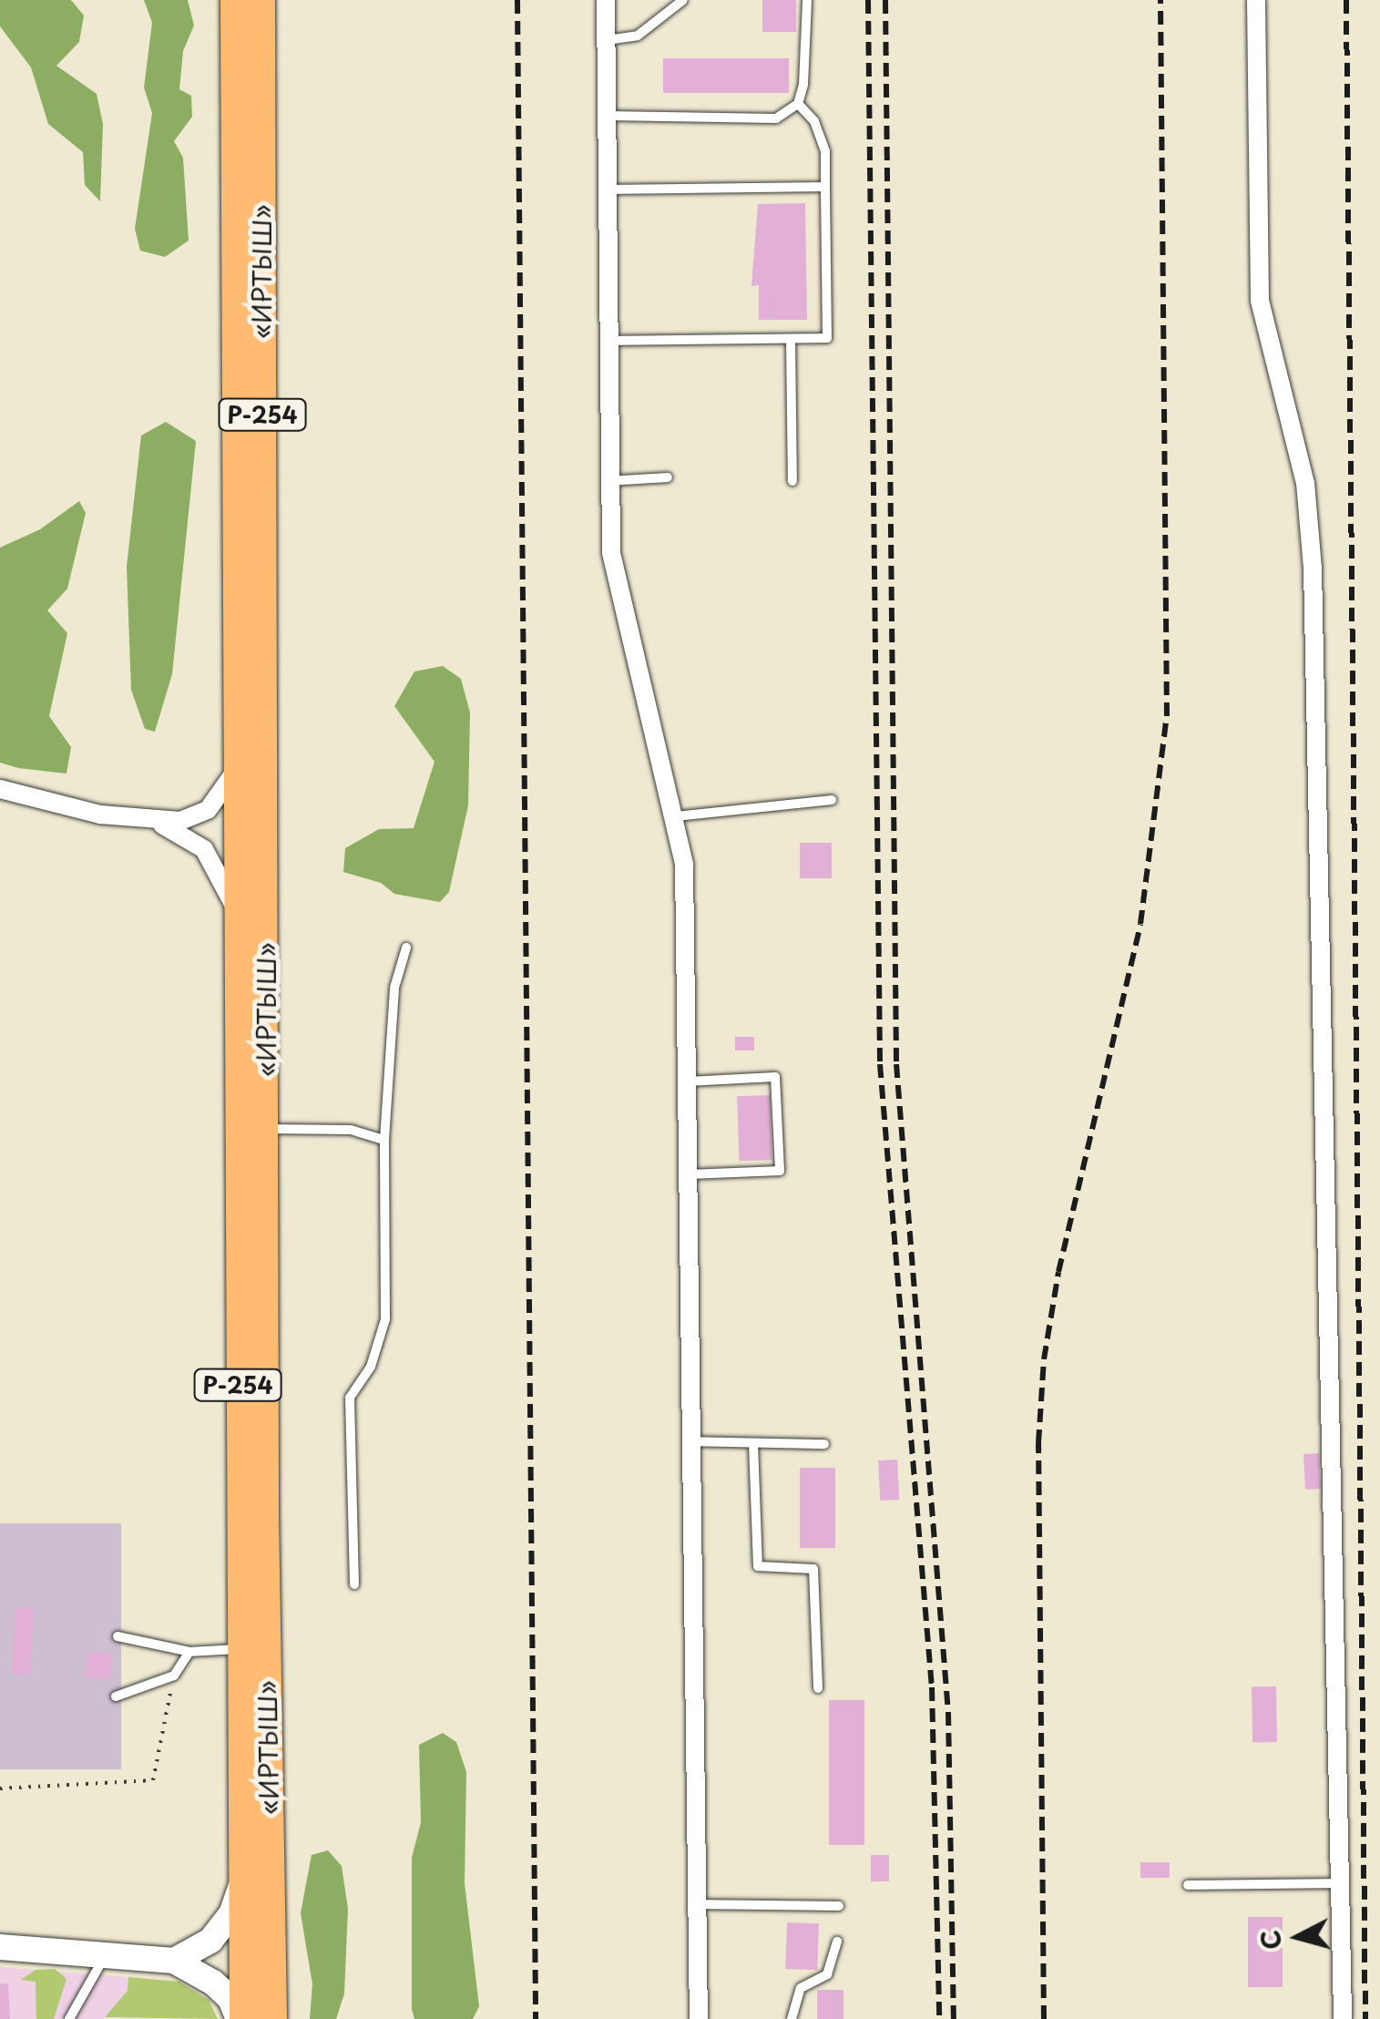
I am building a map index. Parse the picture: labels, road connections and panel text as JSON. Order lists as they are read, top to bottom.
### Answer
{
  "streets": {
    "main road": ["«ИРТЫШ»", "Р-254"]
  },
  "north": "left"
}
